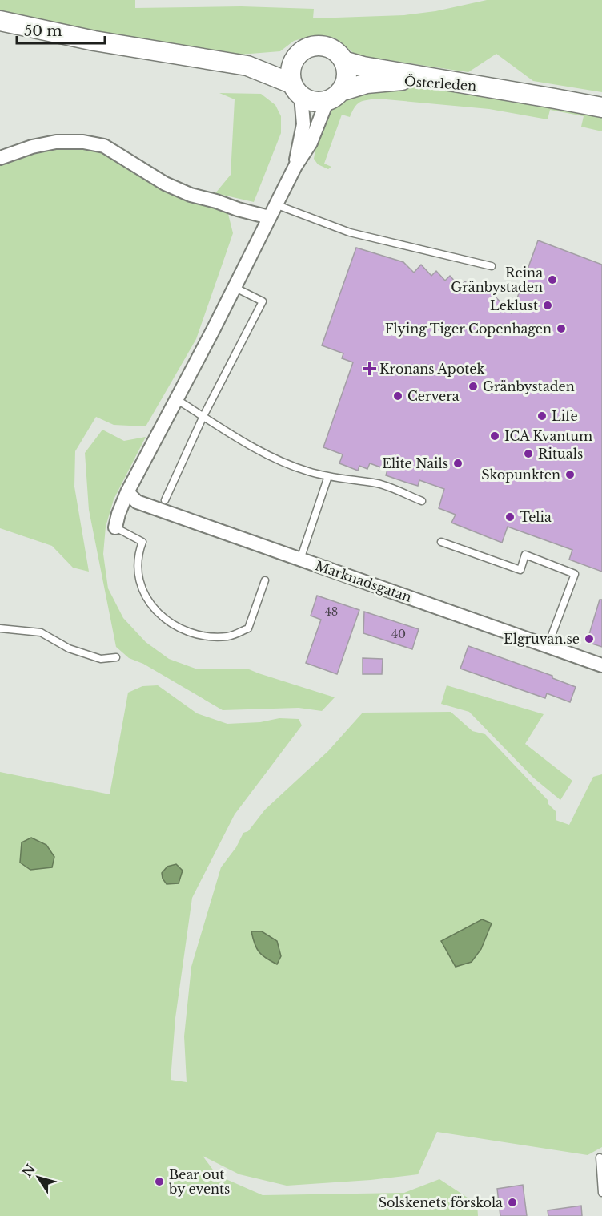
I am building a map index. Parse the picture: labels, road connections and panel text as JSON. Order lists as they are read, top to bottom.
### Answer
{
  "streets": {
    "main road": ["Österleden"],
    "street": ["Marknadsgatan"]
  },
  "places": {
    "other": [
      "Reina Gränbystaden",
      "Leklust",
      "Flying Tiger Copenhagen",
      "Gränbystaden",
      "Cervera",
      "Life",
      "ICA Kvantum",
      "Rituals",
      "Elite Nails",
      "Skopunkten",
      "Telia",
      "Elgruvan.se",
      "Bear out by events",
      "Solskenets förskola"
    ],
    "health": ["Kronans Apotek"]
  },
  "house_numbers": ["48", "40"],
  "scale_bar": "50 m",
  "north": "top left"
}
